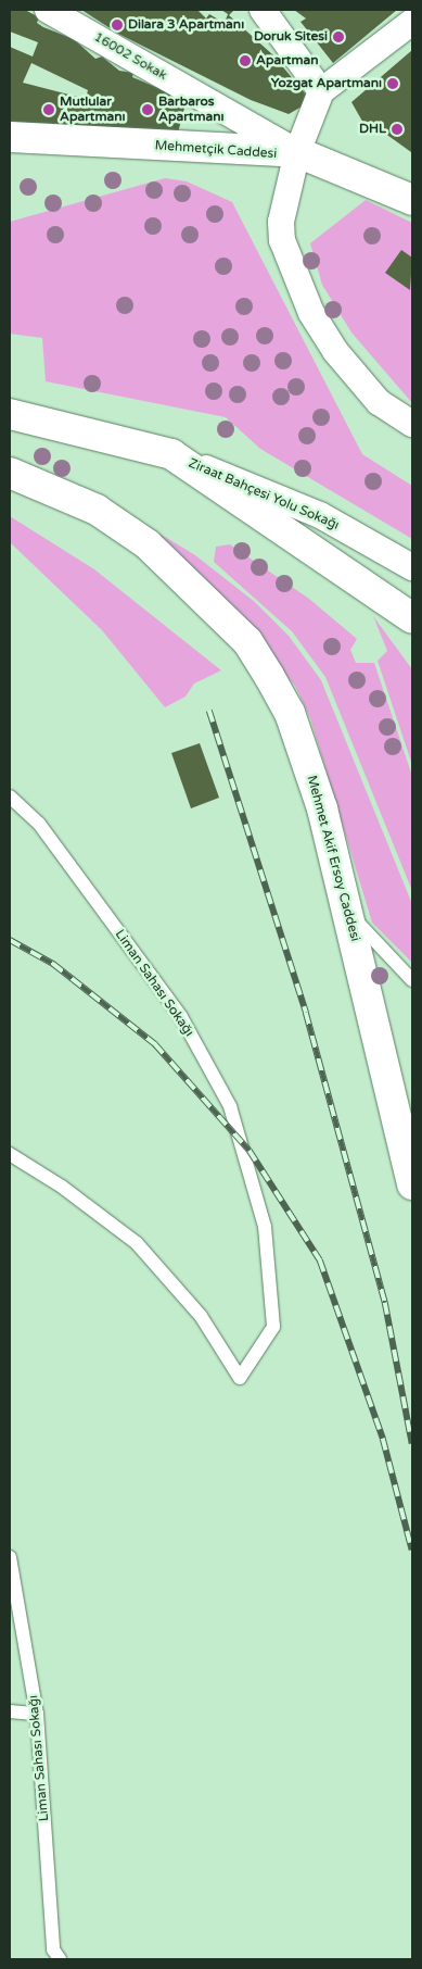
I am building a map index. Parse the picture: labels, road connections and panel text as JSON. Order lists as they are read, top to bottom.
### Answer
{
  "streets": {
    "main road": ["Mehmetçik Caddesi", "Mehmet Akif Ersoy Caddesi"],
    "street": ["16002 Sokak", "Ziraat Bahçesi Yolu Sokağı"],
    "lane": ["Liman Sahası Sokağı"]
  },
  "crossings": [
    ["16002 Sokak", "Mehmetçik Caddesi"]
  ],
  "places": [
    "Dilara 3 Apartmanı",
    "Doruk Sitesi",
    "Apartman",
    "Yozgat Apartmanı",
    "Mutlular Apartmanı",
    "Barbaros Apartmanı",
    "DHL"
  ]
}
